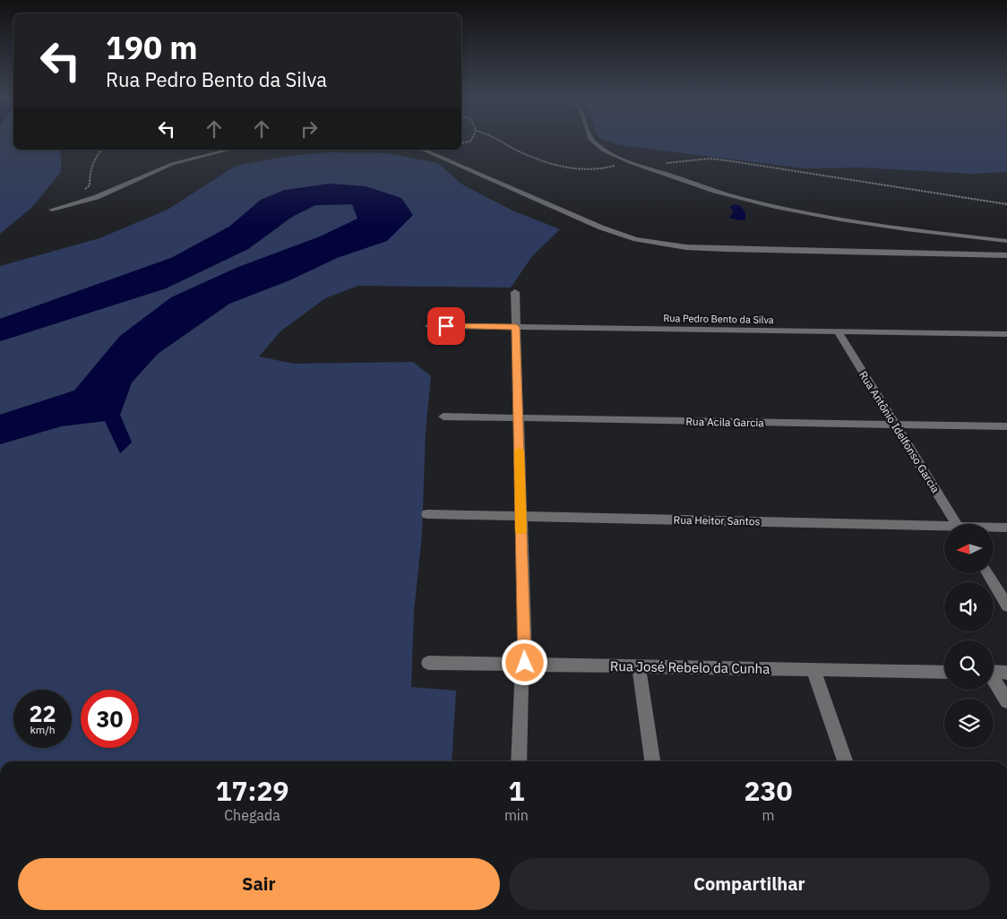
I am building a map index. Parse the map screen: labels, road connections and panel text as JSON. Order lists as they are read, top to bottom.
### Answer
{
  "streets": {
    "street": [
      "Rua Pedro Bento da Silva",
      "Rua Acila Garcia",
      "Rua Antônio Idelfonso Garcia",
      "Rua Heitor Santos",
      "Rua José Rebelo da Cunha"
    ]
  },
  "crossings": [
    ["Rua Pedro Bento da Silva", "Rua Antônio Idelfonso Garcia"],
    ["Rua Acila Garcia", "Rua Antônio Idelfonso Garcia"]
  ],
  "north": "left",
  "page": {
    "turn": ["190 m", "Rua Pedro Bento da Silva"],
    "speed": "22 km/h",
    "limit": "30",
    "eta": [
      "17:29",
      "Chegada",
      "1",
      "min",
      "230",
      "m"
    ],
    "buttons": ["Sair", "Compartilhar"]
  }
}
